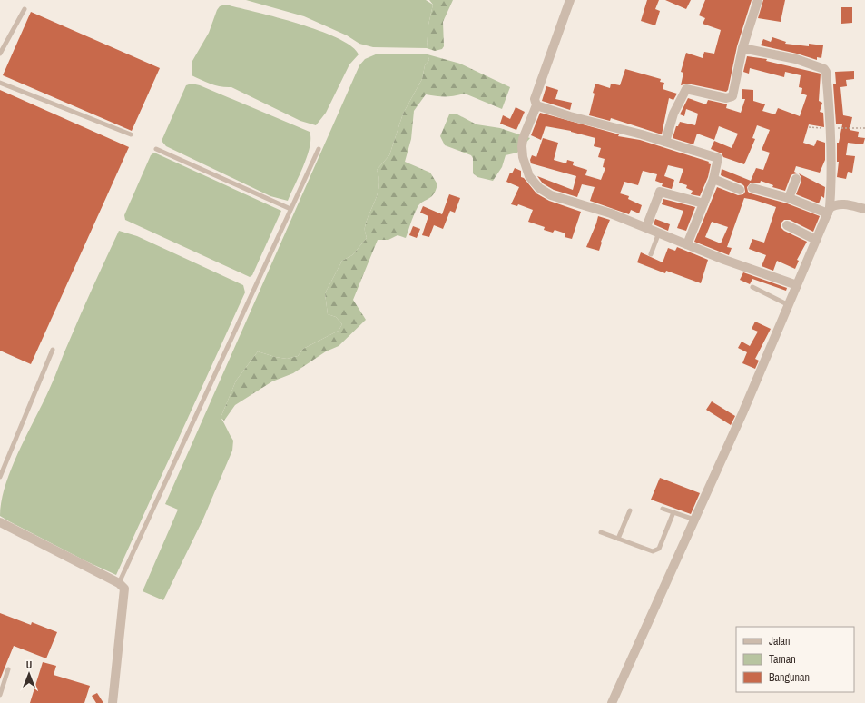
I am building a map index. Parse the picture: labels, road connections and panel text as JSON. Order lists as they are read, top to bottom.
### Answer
{
  "legend": ["Jalan", "Taman", "Bangunan"],
  "north": "top"
}
